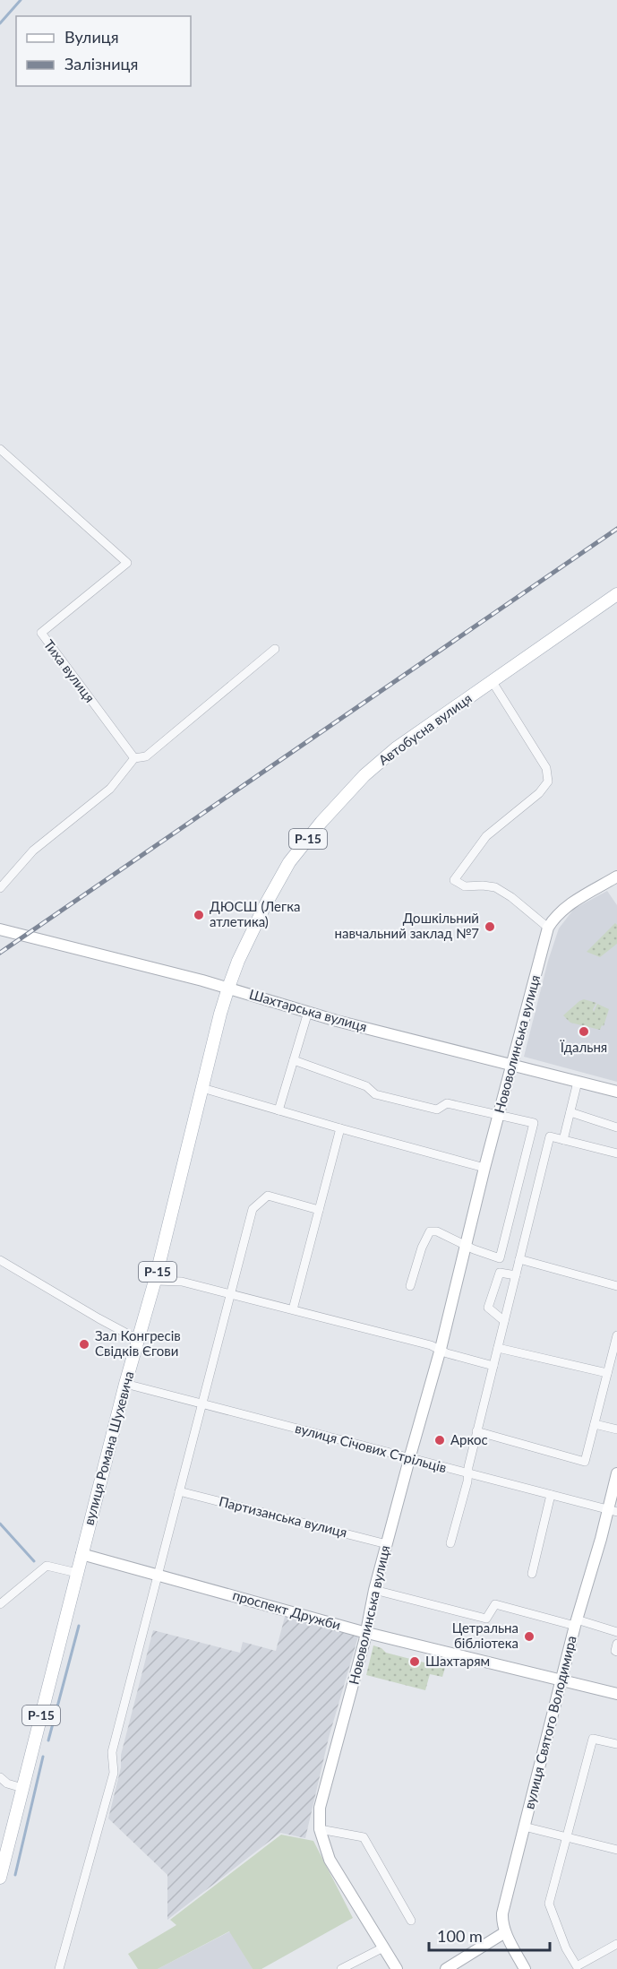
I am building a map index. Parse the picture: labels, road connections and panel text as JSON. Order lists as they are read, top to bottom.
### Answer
{
  "streets": {
    "main road": ["Автобусна вулиця", "Р-15", "вулиця Романа Шухевича"],
    "street": [
      "Тиха вулиця",
      "Шахтарська вулиця",
      "Нововолинська вулиця",
      "вулиця Січових Стрільців",
      "Партизанська вулиця",
      "проспект Дружби",
      "вулиця Святого Володимира"
    ]
  },
  "crossings": [
    ["Автобусна вулиця", "Шахтарська вулиця"],
    ["Автобусна вулиця", "вулиця Романа Шухевича"],
    ["Шахтарська вулиця", "Нововолинська вулиця"],
    ["Шахтарська вулиця", "вулиця Романа Шухевича"],
    ["Нововолинська вулиця", "вулиця Січових Стрільців"],
    ["Нововолинська вулиця", "Партизанська вулиця"],
    ["Нововолинська вулиця", "проспект Дружби"],
    ["вулиця Романа Шухевича", "вулиця Січових Стрільців"],
    ["вулиця Романа Шухевича", "проспект Дружби"],
    ["вулиця Січових Стрільців", "вулиця Святого Володимира"],
    ["проспект Дружби", "вулиця Святого Володимира"]
  ],
  "places": [
    "ДЮСШ (Легка атлетика)",
    "Дошкільний навчальний заклад №7",
    "Їдальня",
    "Зал Конгресів Свідків Єгови",
    "Аркос",
    "Цетральна бібліотека",
    "Шахтарям"
  ],
  "legend": ["Вулиця", "Залізниця"],
  "scale_bar": "100 m"
}
